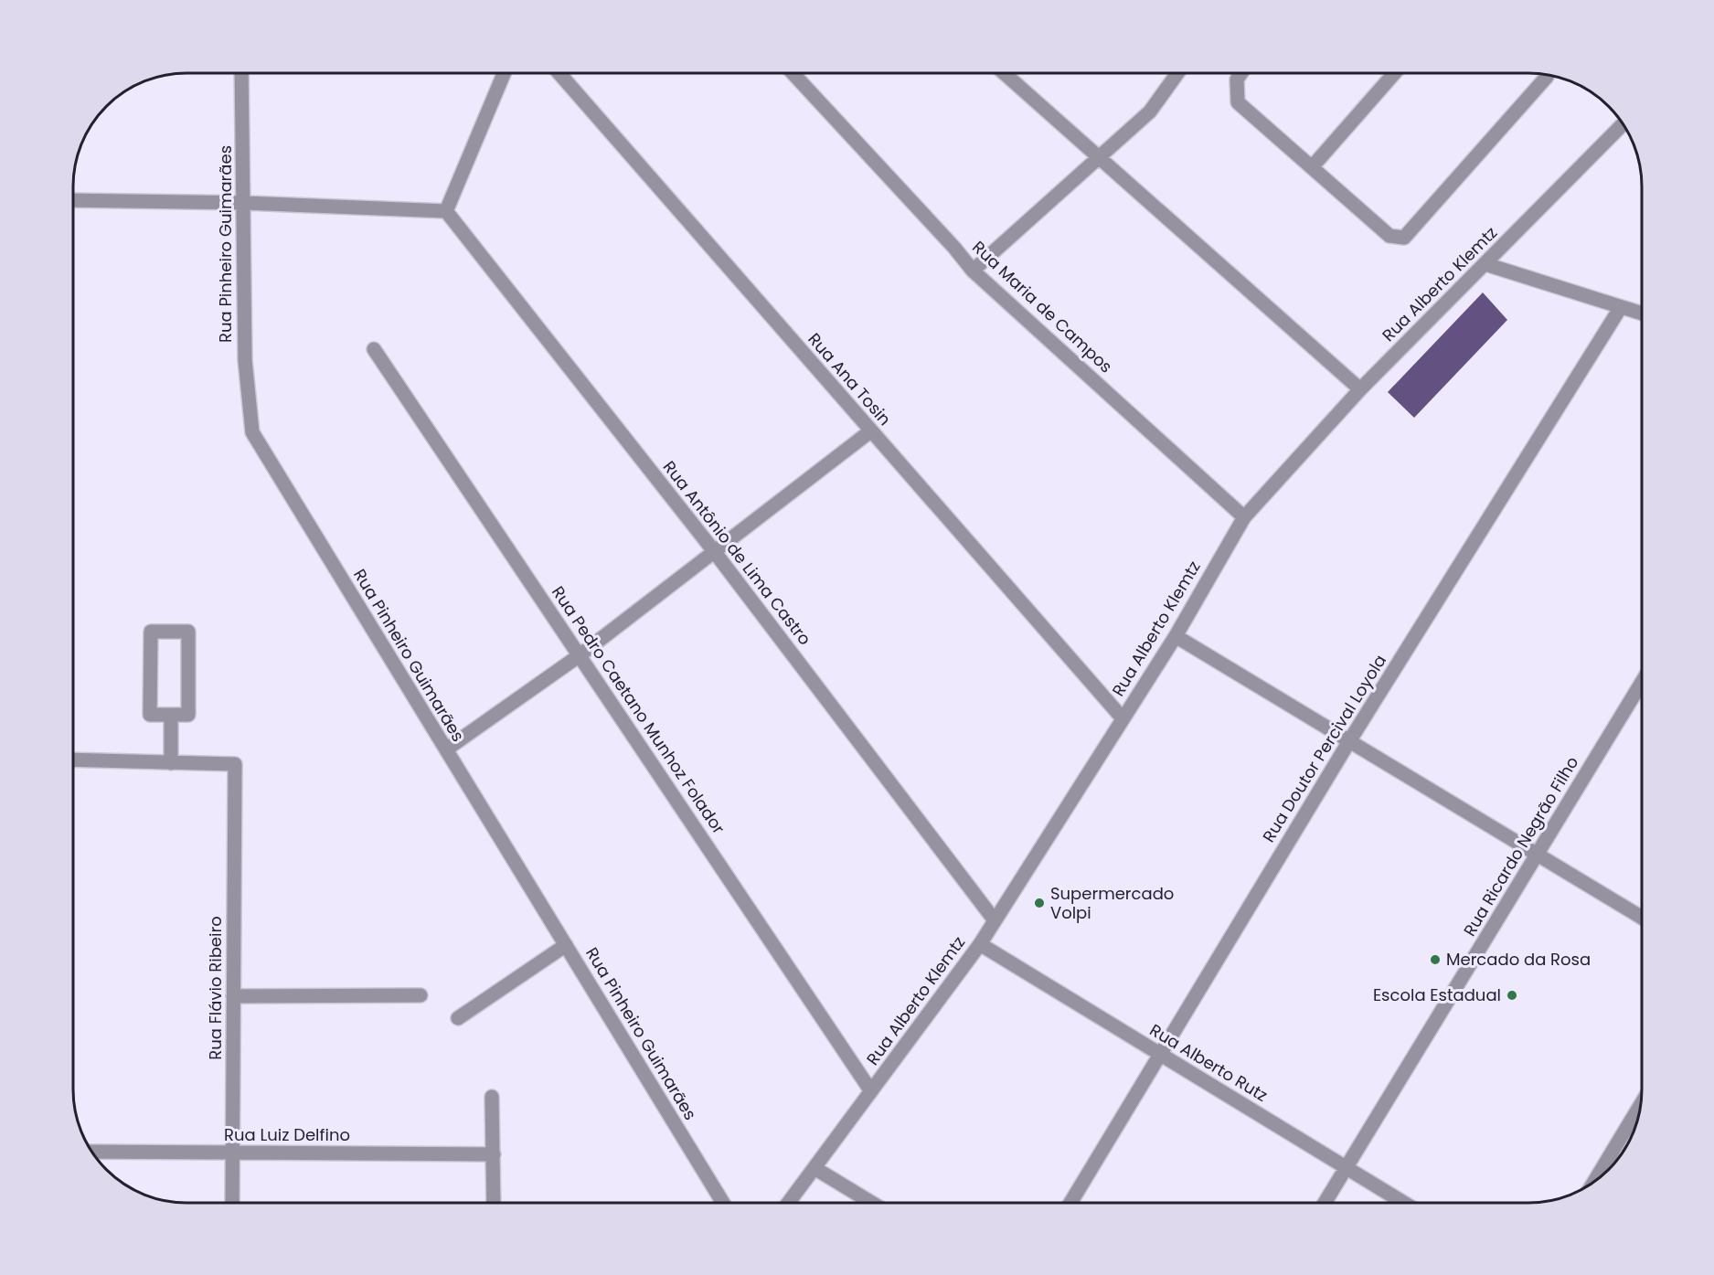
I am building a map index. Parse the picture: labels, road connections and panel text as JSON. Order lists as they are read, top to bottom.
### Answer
{
  "streets": {
    "street": [
      "Rua Pinheiro Guimarães",
      "Rua Alberto Klemtz",
      "Rua Maria de Campos",
      "Rua Ana Tosin",
      "Rua Antônio de Lima Castro",
      "Rua Pedro Caetano Munhoz Folador",
      "Rua Doutor Percival Loyola",
      "Rua Ricardo Negrão Filho",
      "Rua Flávio Ribeiro",
      "Rua Alberto Rutz",
      "Rua Luiz Delfino"
    ]
  },
  "crossings": [
    ["Rua Alberto Klemtz", "Rua Maria de Campos"],
    ["Rua Alberto Klemtz", "Rua Ana Tosin"],
    ["Rua Alberto Klemtz", "Rua Antônio de Lima Castro"],
    ["Rua Alberto Klemtz", "Rua Pedro Caetano Munhoz Folador"],
    ["Rua Alberto Klemtz", "Rua Alberto Rutz"],
    ["Rua Doutor Percival Loyola", "Rua Alberto Rutz"],
    ["Rua Ricardo Negrão Filho", "Rua Alberto Rutz"],
    ["Rua Flávio Ribeiro", "Rua Luiz Delfino"]
  ],
  "places": ["Supermercado Volpi", "Mercado da Rosa", "Escola Estadual"]
}
